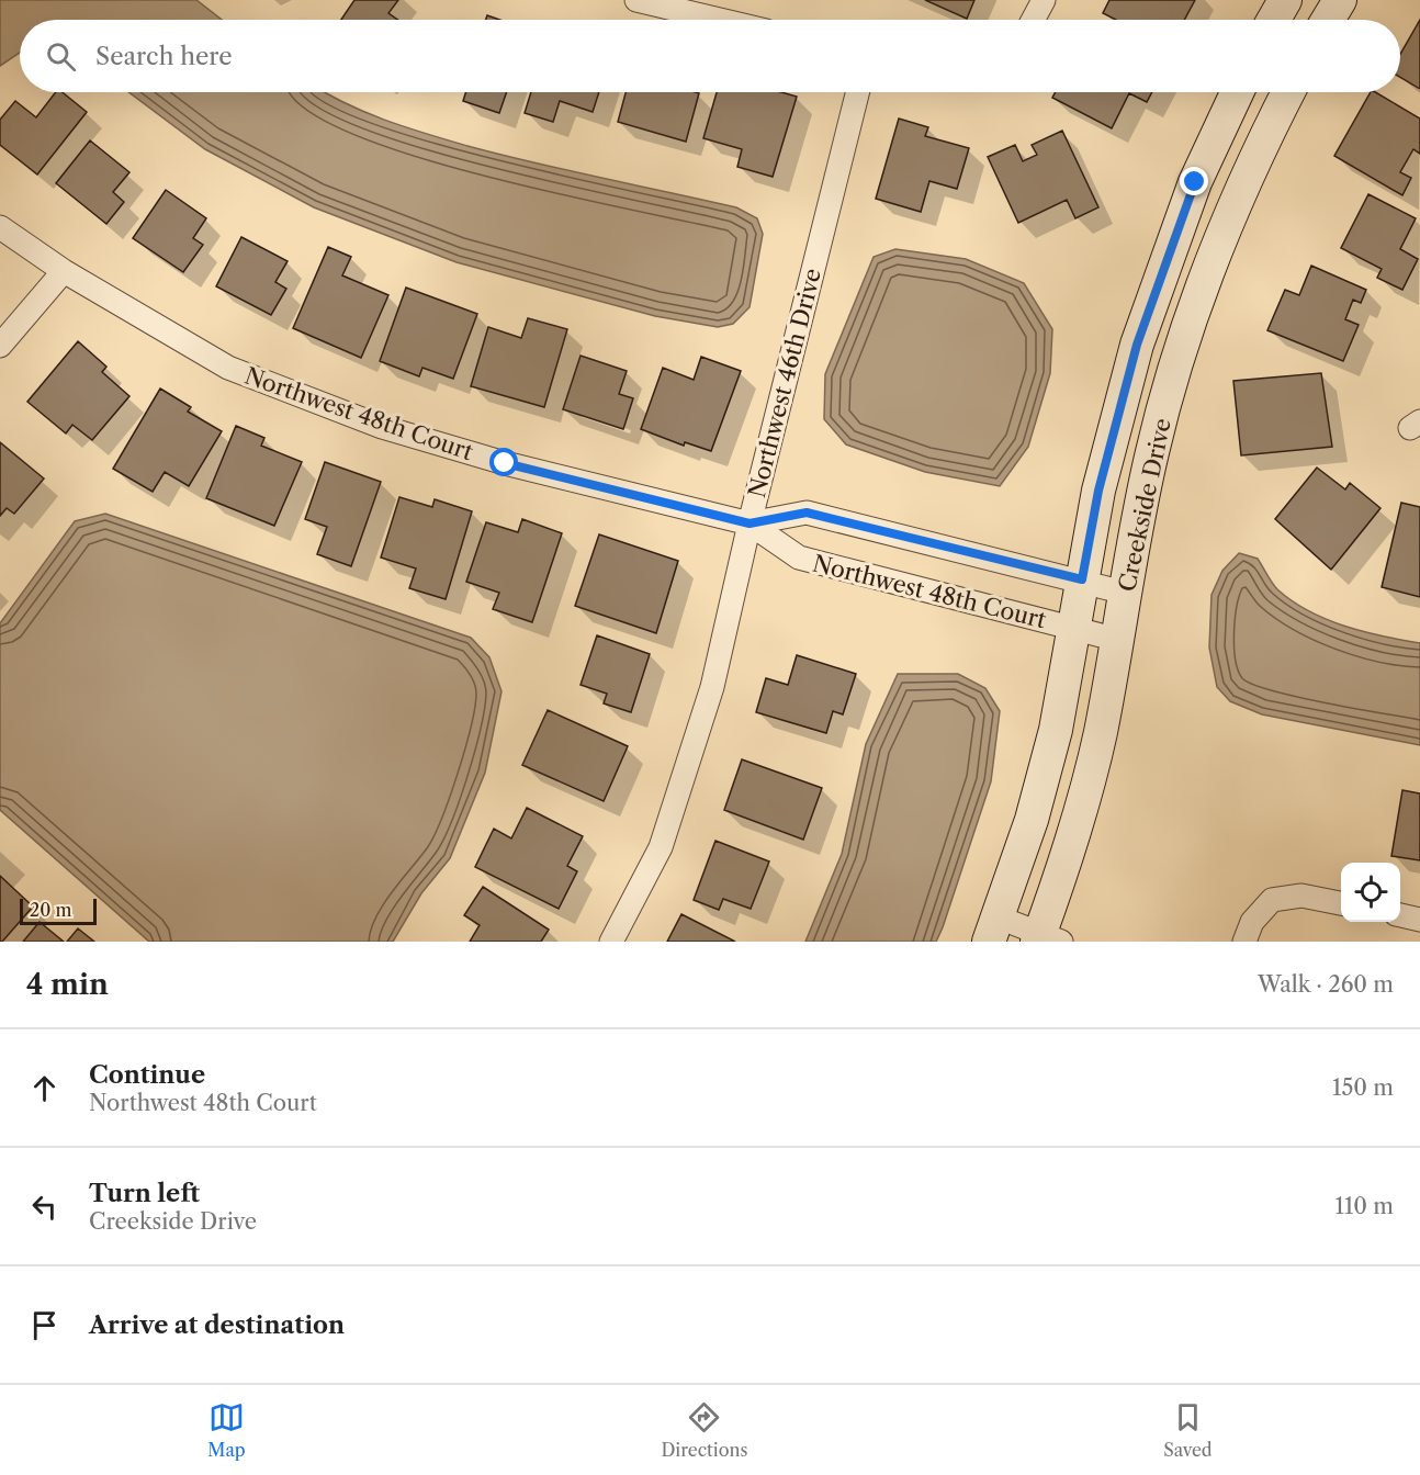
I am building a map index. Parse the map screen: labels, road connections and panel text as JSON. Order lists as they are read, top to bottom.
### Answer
{
  "streets": {
    "street": ["Northwest 46th Drive", "Northwest 48th Court", "Creekside Drive"]
  },
  "crossings": [
    ["Northwest 46th Drive", "Northwest 48th Court"],
    ["Northwest 48th Court", "Creekside Drive"]
  ],
  "scale_bar": "20 m",
  "page": {
    "search": "Search here",
    "scale": "20 m",
    "heading": ["4 min", "Walk · 260 m"],
    "list": [
      ["Continue", "Northwest 48th Court", "150 m"],
      ["Turn left", "Creekside Drive", "110 m"],
      "Arrive at destination"
    ],
    "nav": ["Map", "Directions", "Saved"]
  }
}
